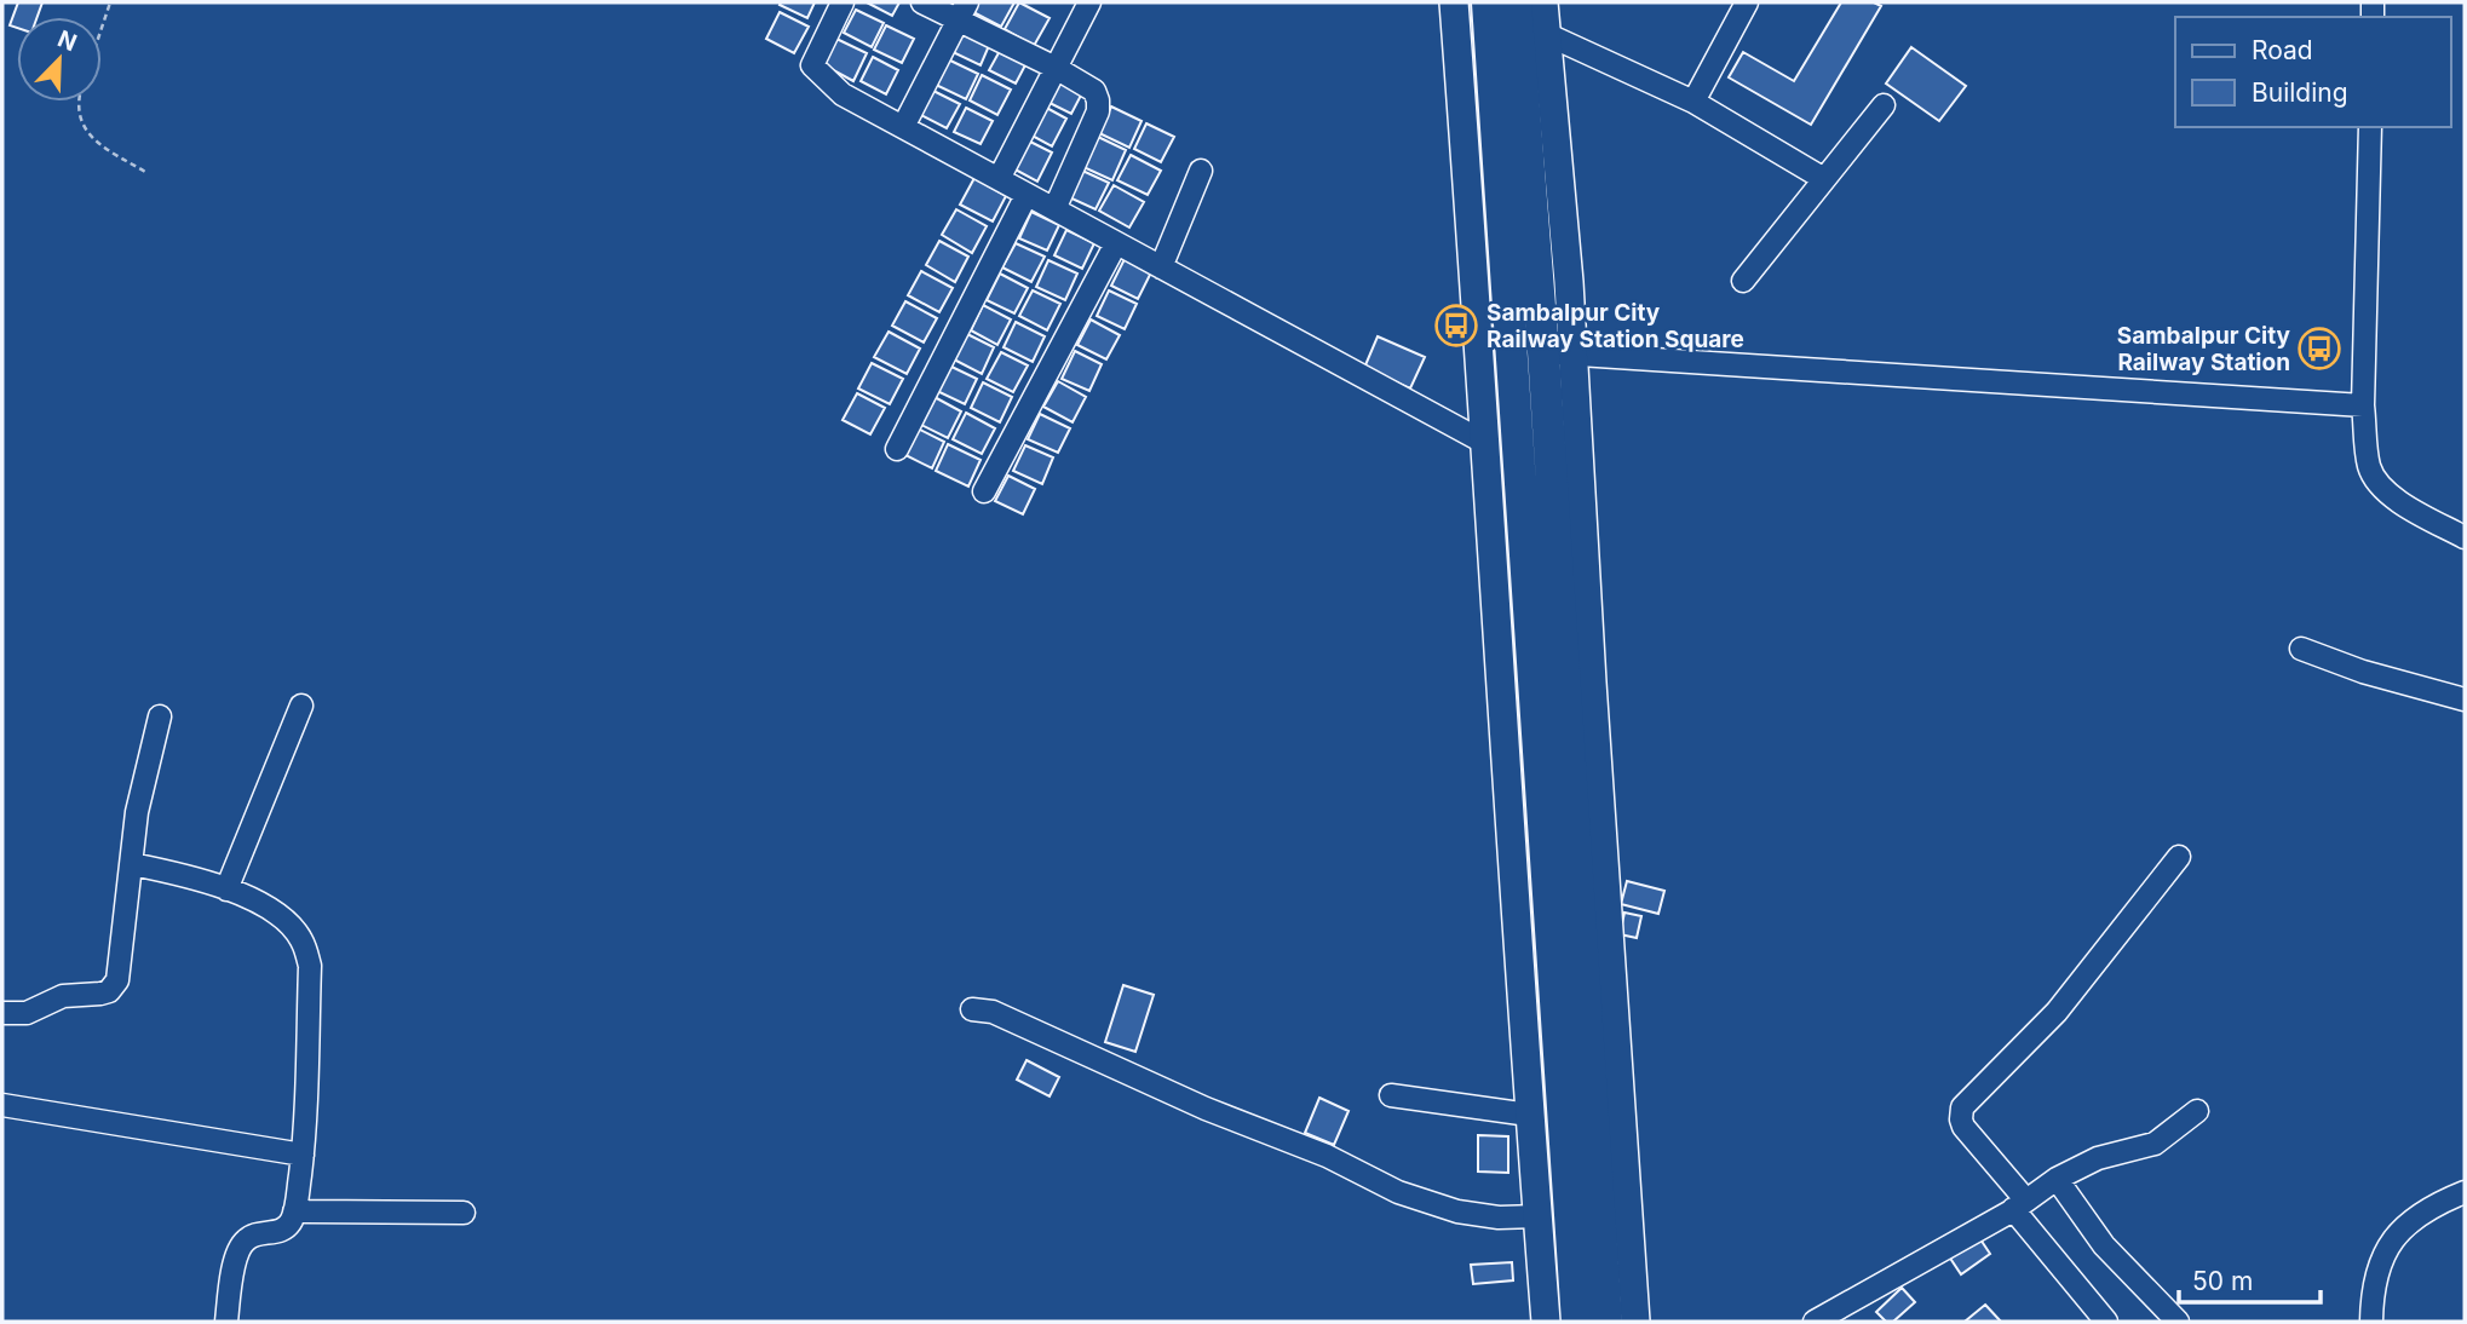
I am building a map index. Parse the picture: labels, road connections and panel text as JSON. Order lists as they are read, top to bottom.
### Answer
{
  "places": {
    "bus stop": ["Sambalpur City Railway Station Square", "Sambalpur City Railway Station"]
  },
  "legend": ["Road", "Building"],
  "scale_bar": "50 m",
  "north": "top right"
}
